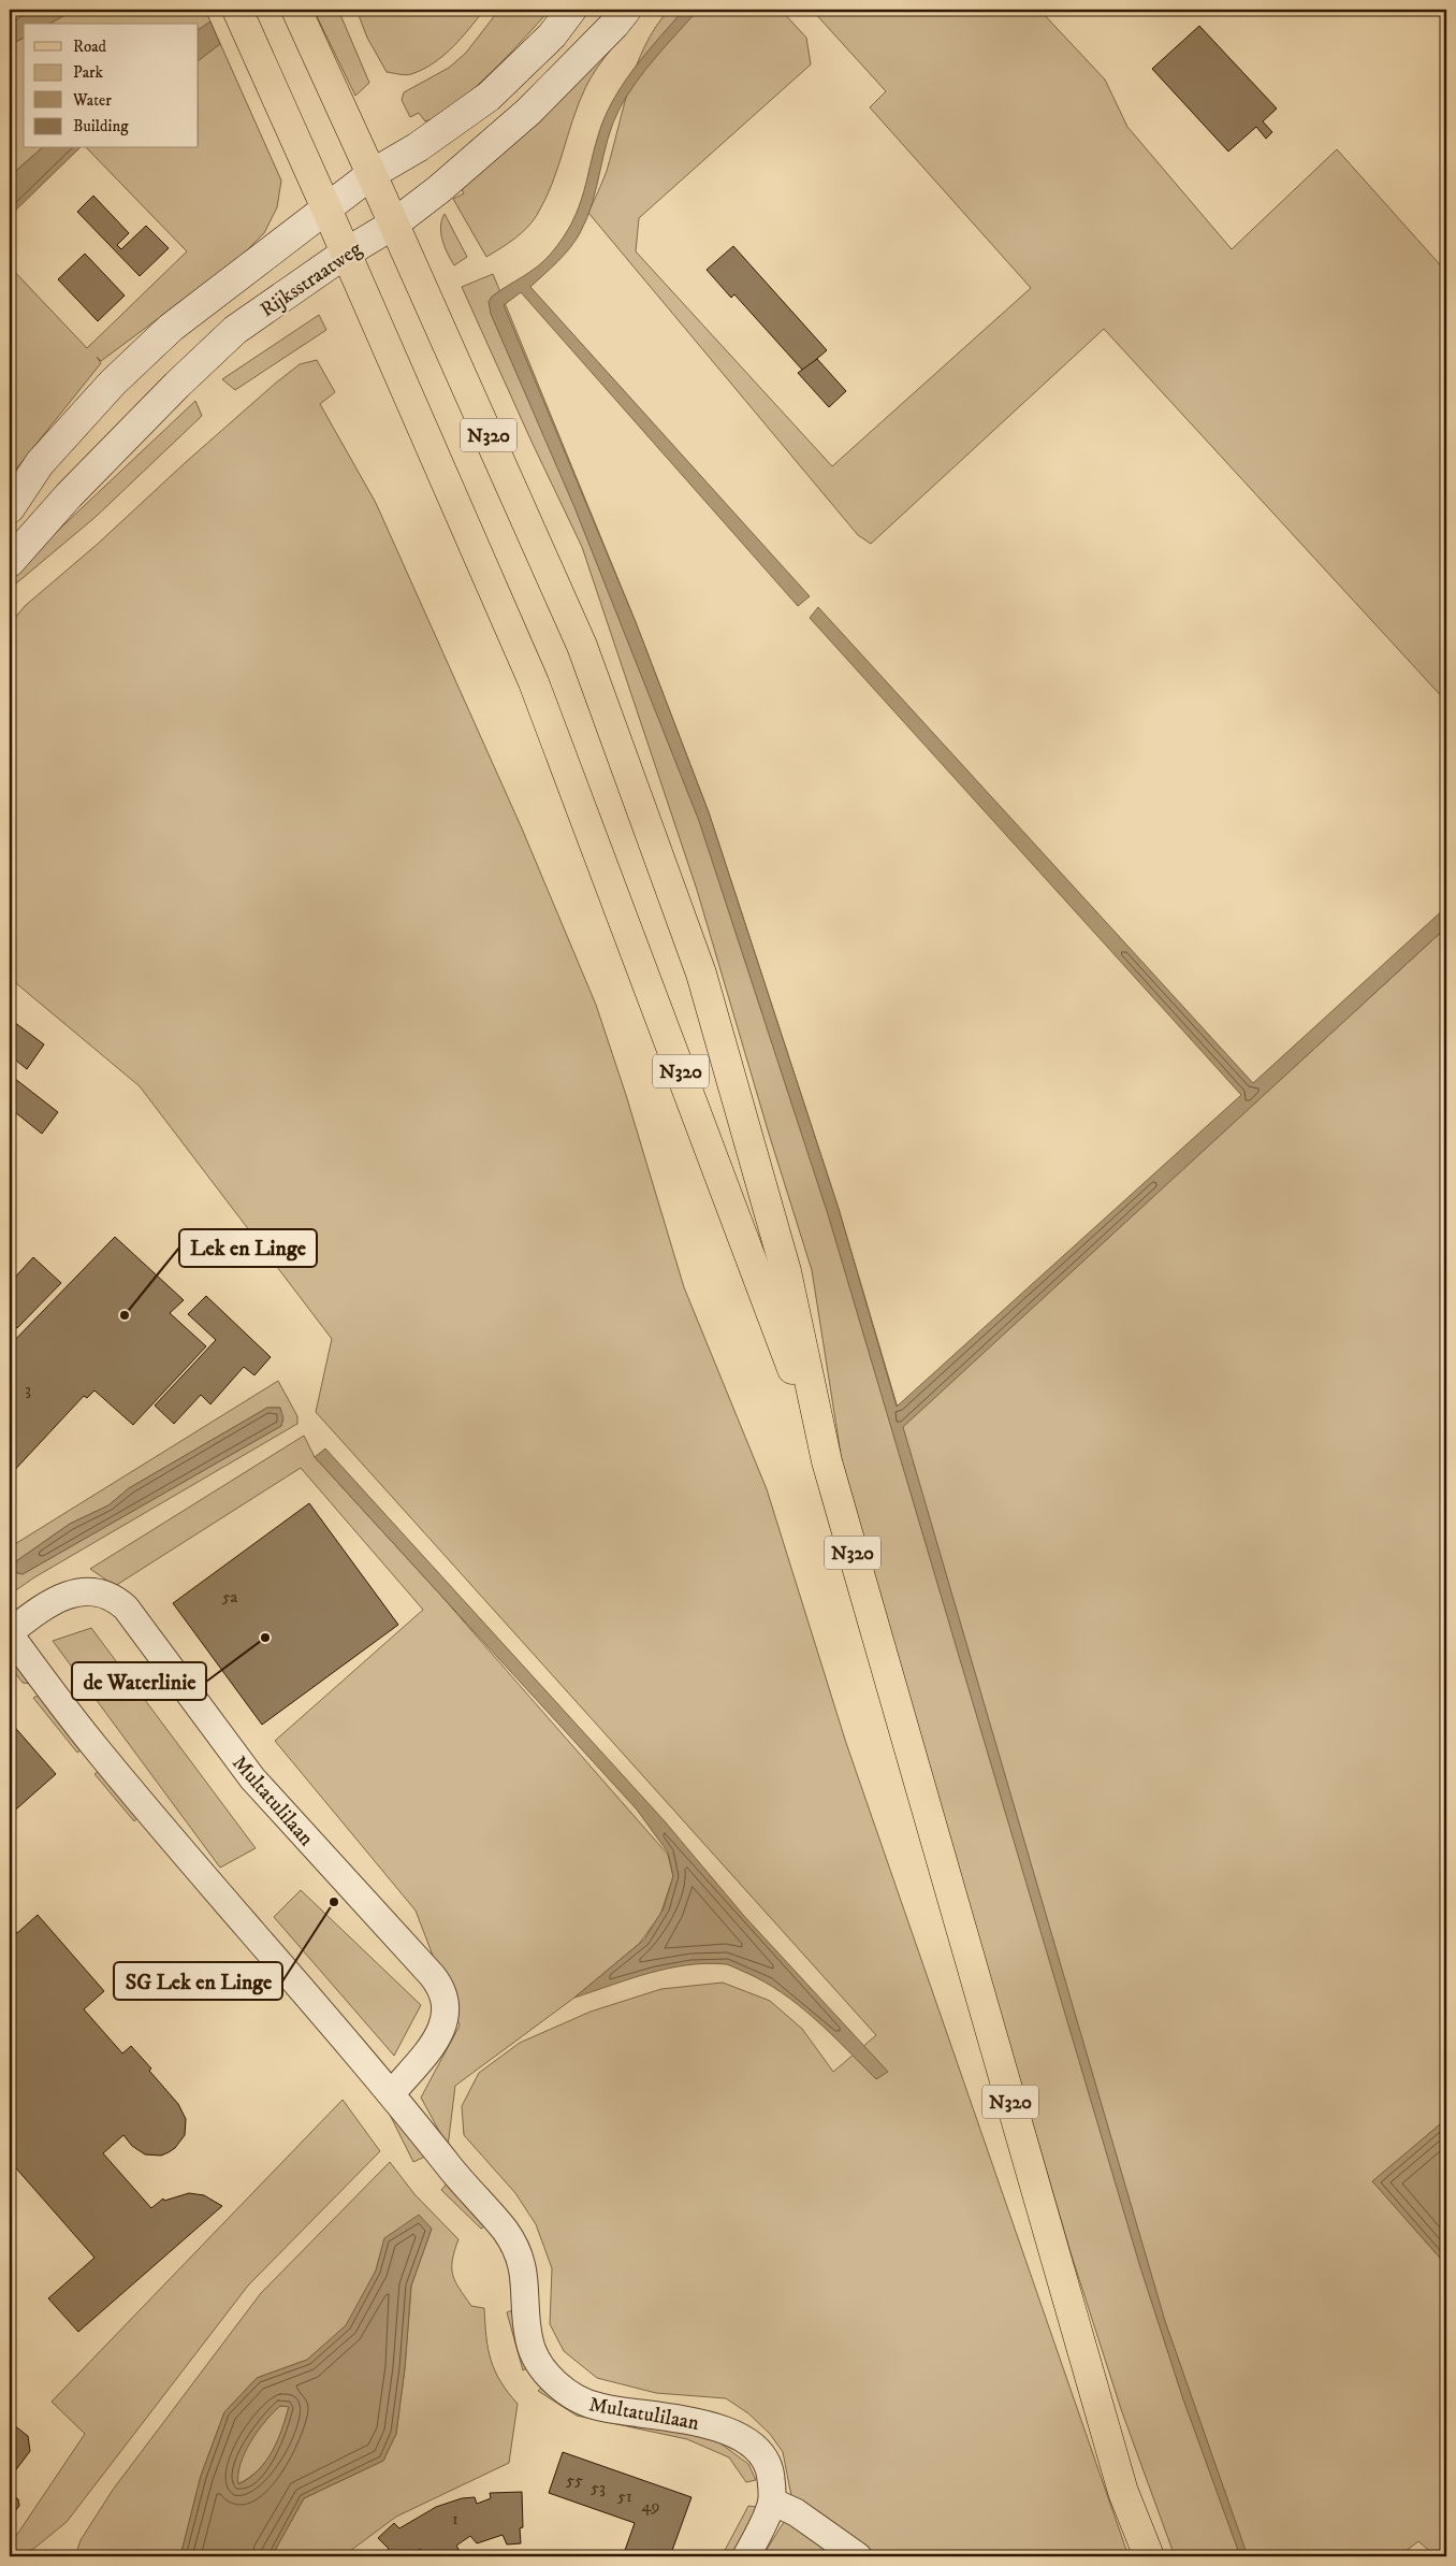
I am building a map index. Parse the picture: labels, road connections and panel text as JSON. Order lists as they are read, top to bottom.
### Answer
{
  "streets": {
    "main road": ["N320"],
    "street": ["Rijksstraatweg", "Multatulilaan"]
  },
  "crossings": [
    ["Rijksstraatweg", "N320"]
  ],
  "places": ["Lek en Linge", "de Waterlinie", "SG Lek en Linge"],
  "house_numbers": [
    "3",
    "5a",
    "55",
    "53",
    "51",
    "49",
    "1"
  ],
  "legend": [
    "Road",
    "Park",
    "Water",
    "Building"
  ]
}
